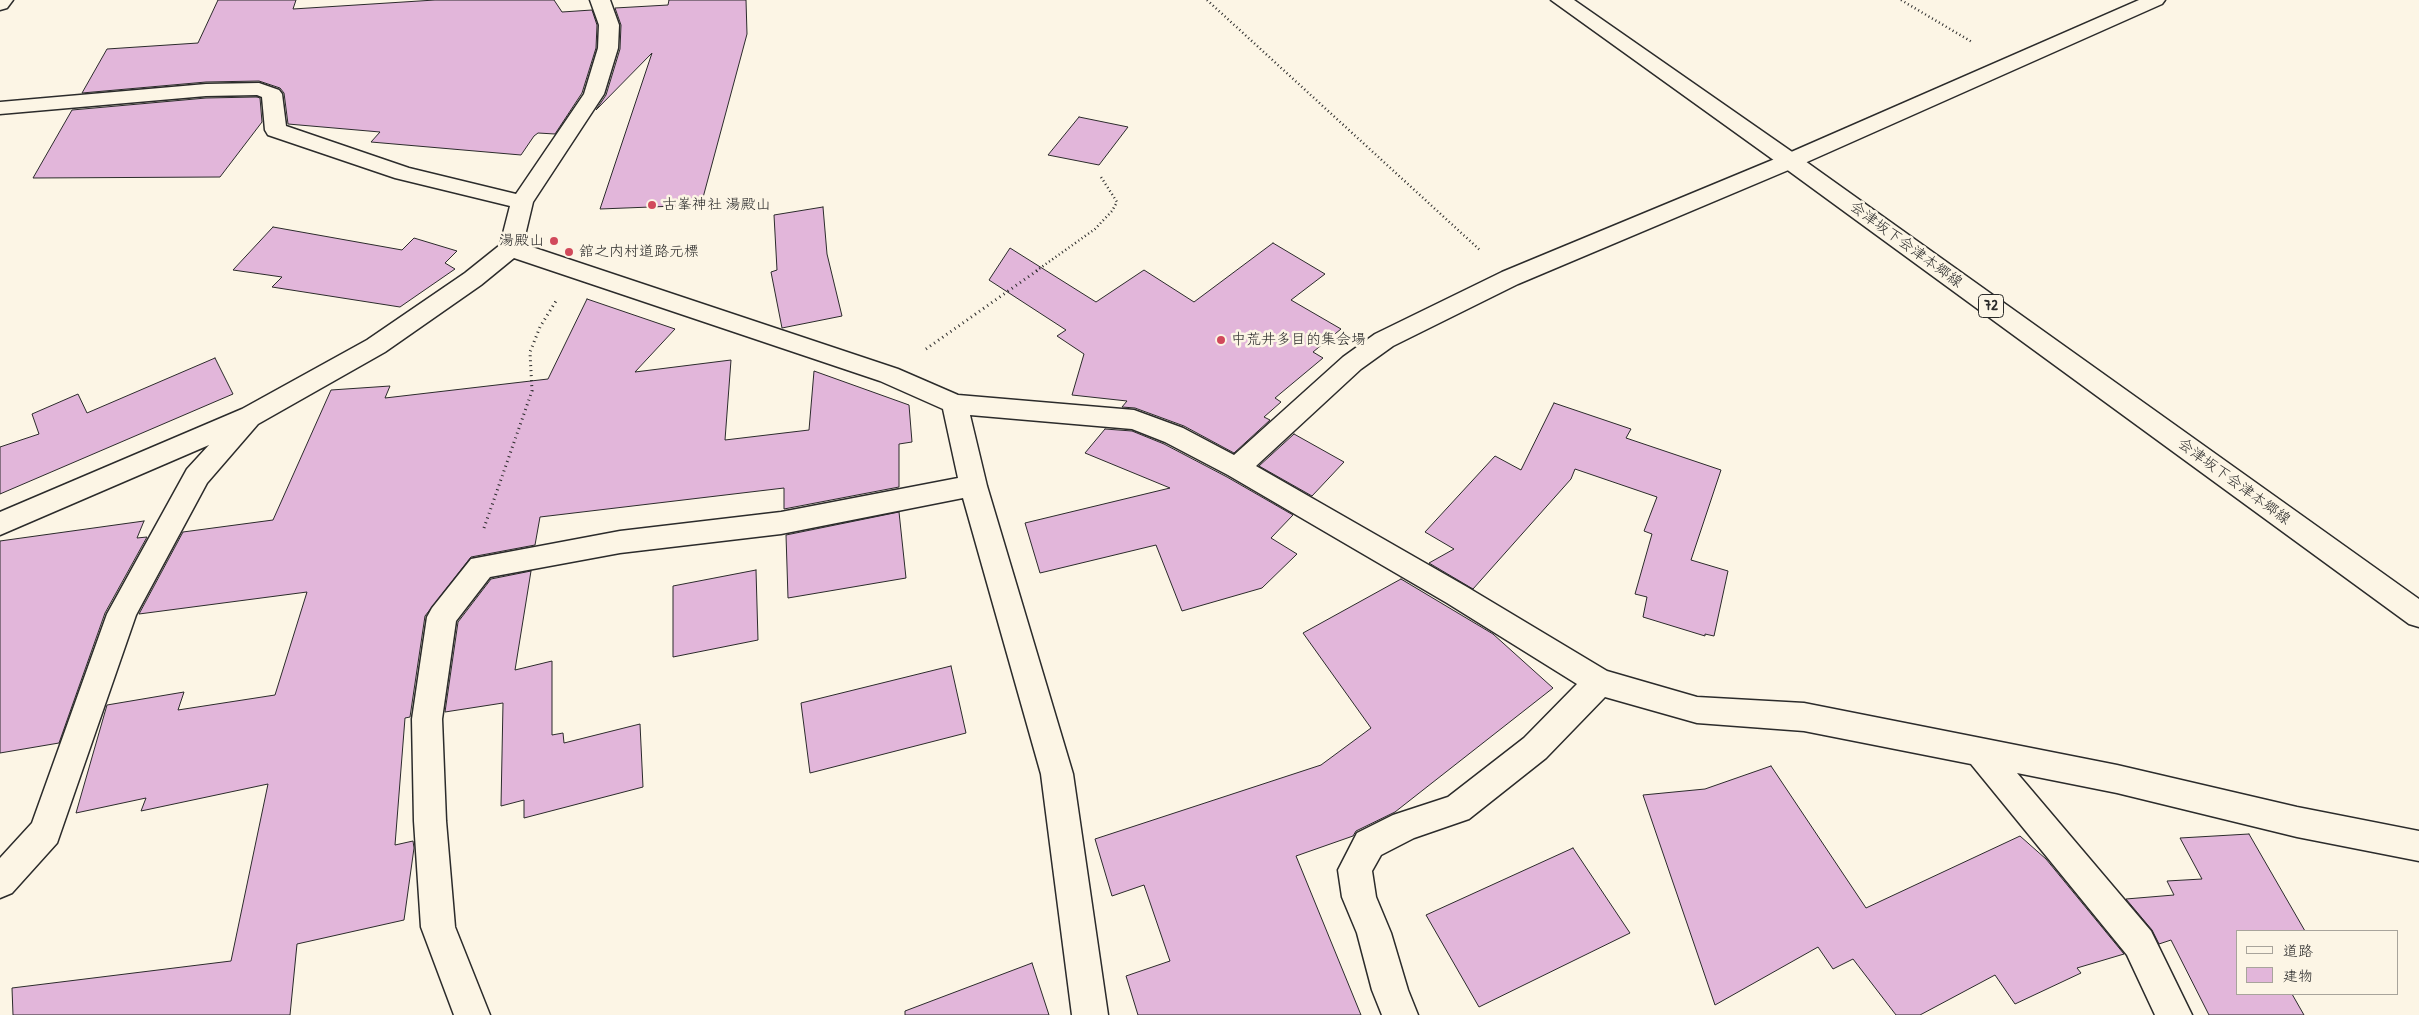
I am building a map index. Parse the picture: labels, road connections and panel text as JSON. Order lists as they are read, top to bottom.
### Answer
{
  "streets": {
    "street": ["会津坂下会津本郷線", "72"]
  },
  "places": [
    "古峯神社 湯殿山",
    "湯殿山",
    "舘之内村道路元標",
    "中荒井多目的集会場"
  ],
  "legend": ["道路", "建物"]
}
